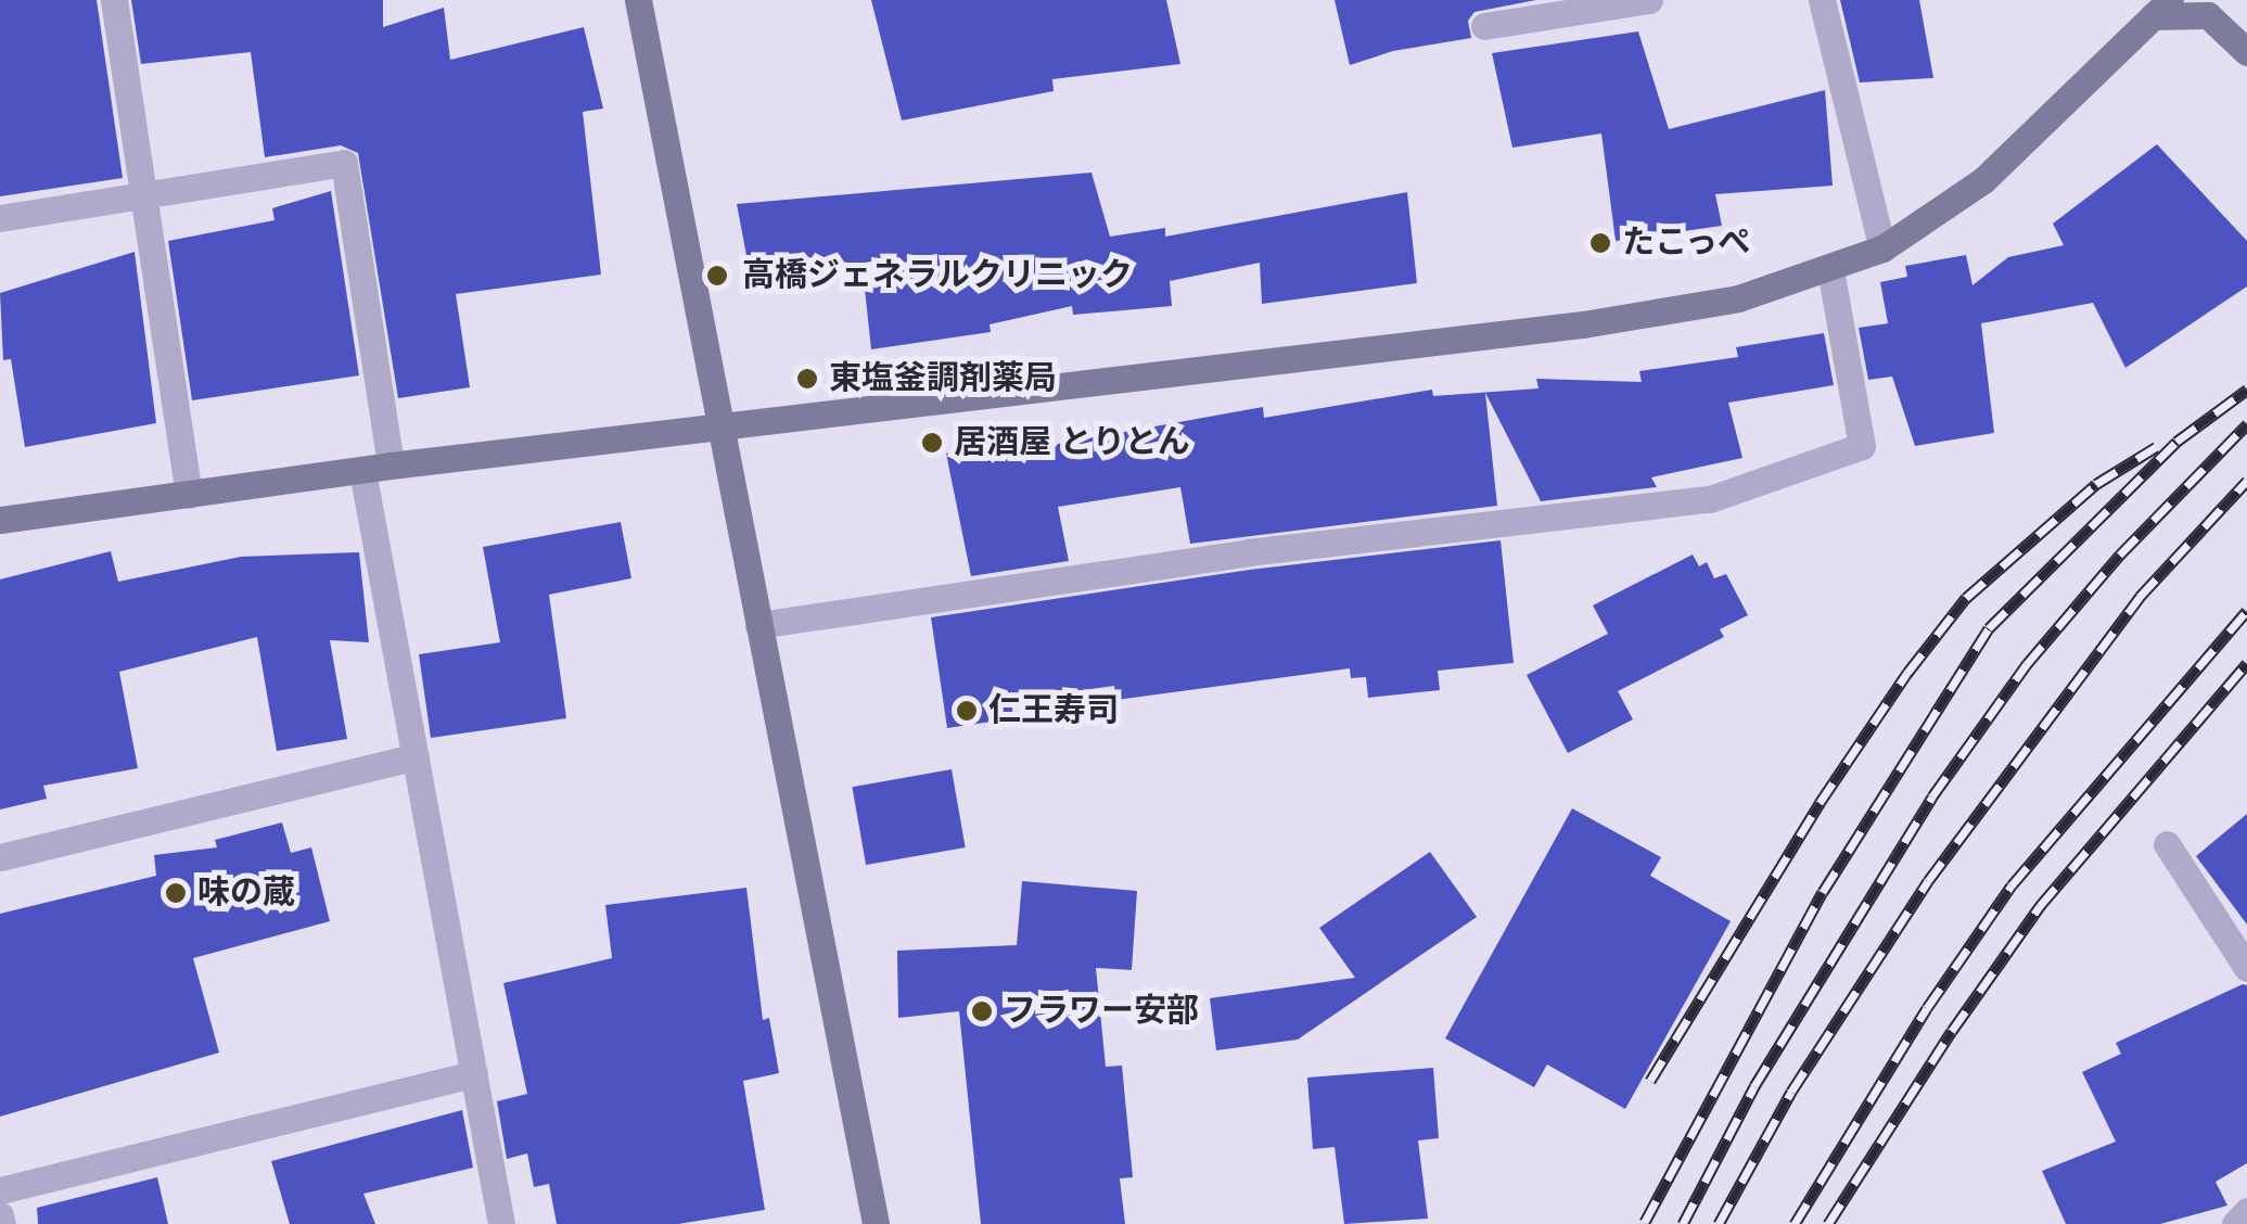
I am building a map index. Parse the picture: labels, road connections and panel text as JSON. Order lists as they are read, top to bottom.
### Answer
{
  "places": [
    "たこっぺ",
    "高橋ジェネラルクリニック",
    "東塩釜調剤薬局",
    "居酒屋 とりとん",
    "仁王寿司",
    "味の蔵",
    "フラワー安部"
  ]
}
